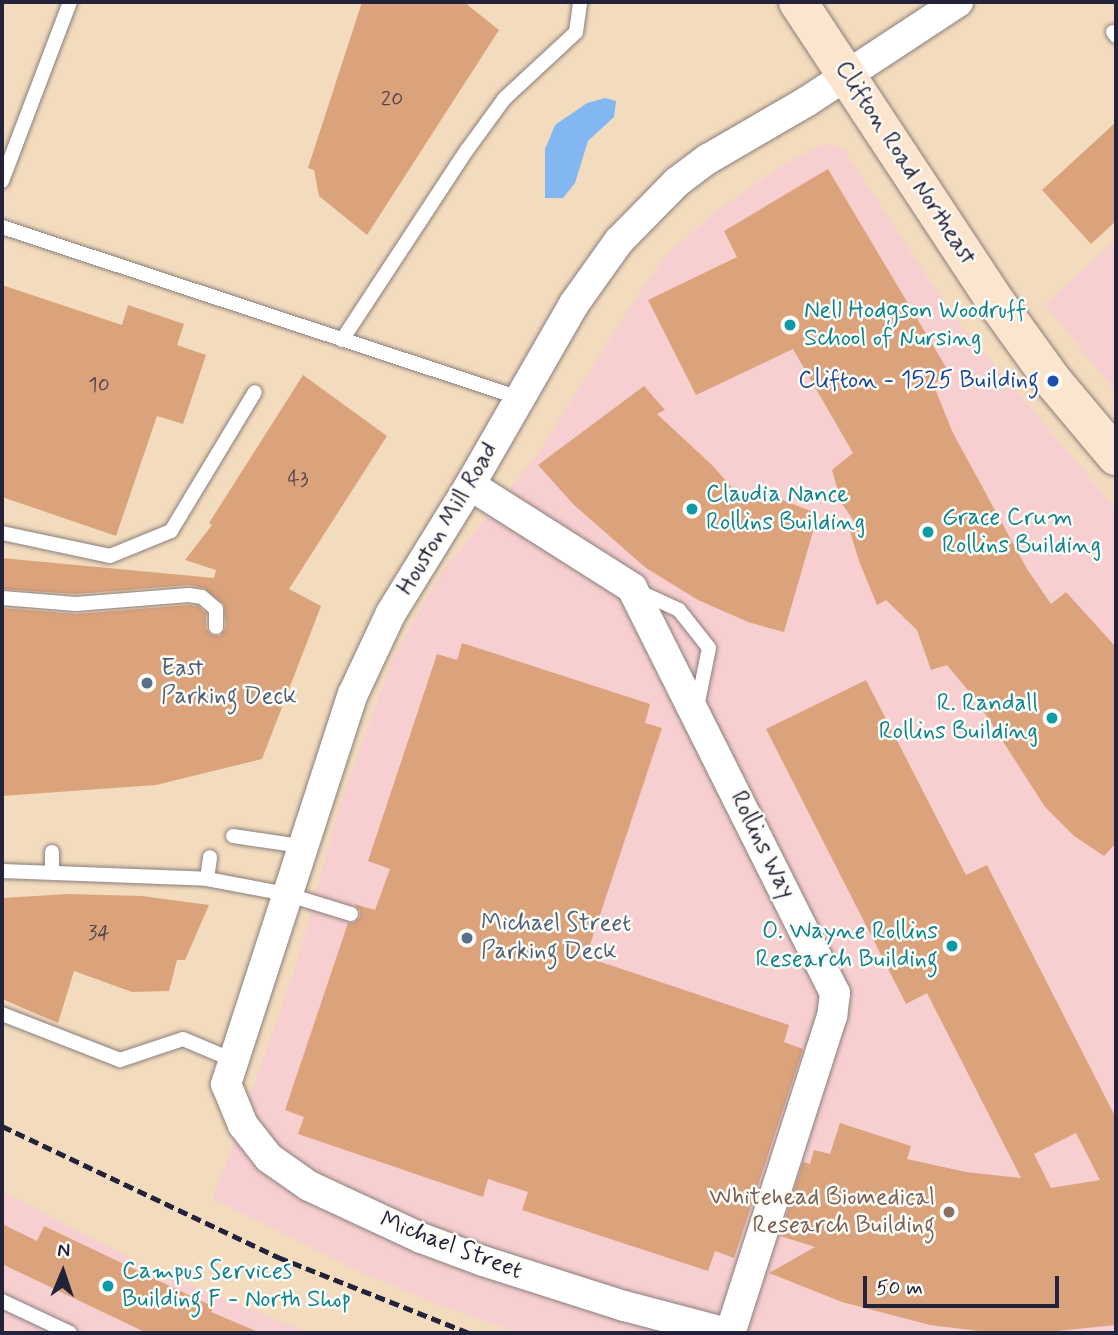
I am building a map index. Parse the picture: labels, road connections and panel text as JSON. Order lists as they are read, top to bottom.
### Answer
{
  "streets": {
    "main road": ["Clifton Road Northeast"],
    "street": ["Houston Mill Road", "Rollins Way", "Michael Street"]
  },
  "crossings": [
    ["Clifton Road Northeast", "Houston Mill Road"],
    ["Houston Mill Road", "Michael Street"],
    ["Rollins Way", "Michael Street"]
  ],
  "places": [
    "Nell Hodgson Woodruff School of Nursing",
    "Clifton - 1525 Building",
    "Claudia Nance Rollins Building",
    "Grace Crum Rollins Building",
    "East Parking Deck",
    "R. Randall Rollins Building",
    "Michael Street Parking Deck",
    "O. Wayne Rollins Research Building",
    "Whitehead Biomedical Research Building",
    "Campus Services Building F - North Shop"
  ],
  "house_numbers": [
    "20",
    "10",
    "43",
    "34"
  ],
  "scale_bar": "50 m",
  "north": "top"
}
